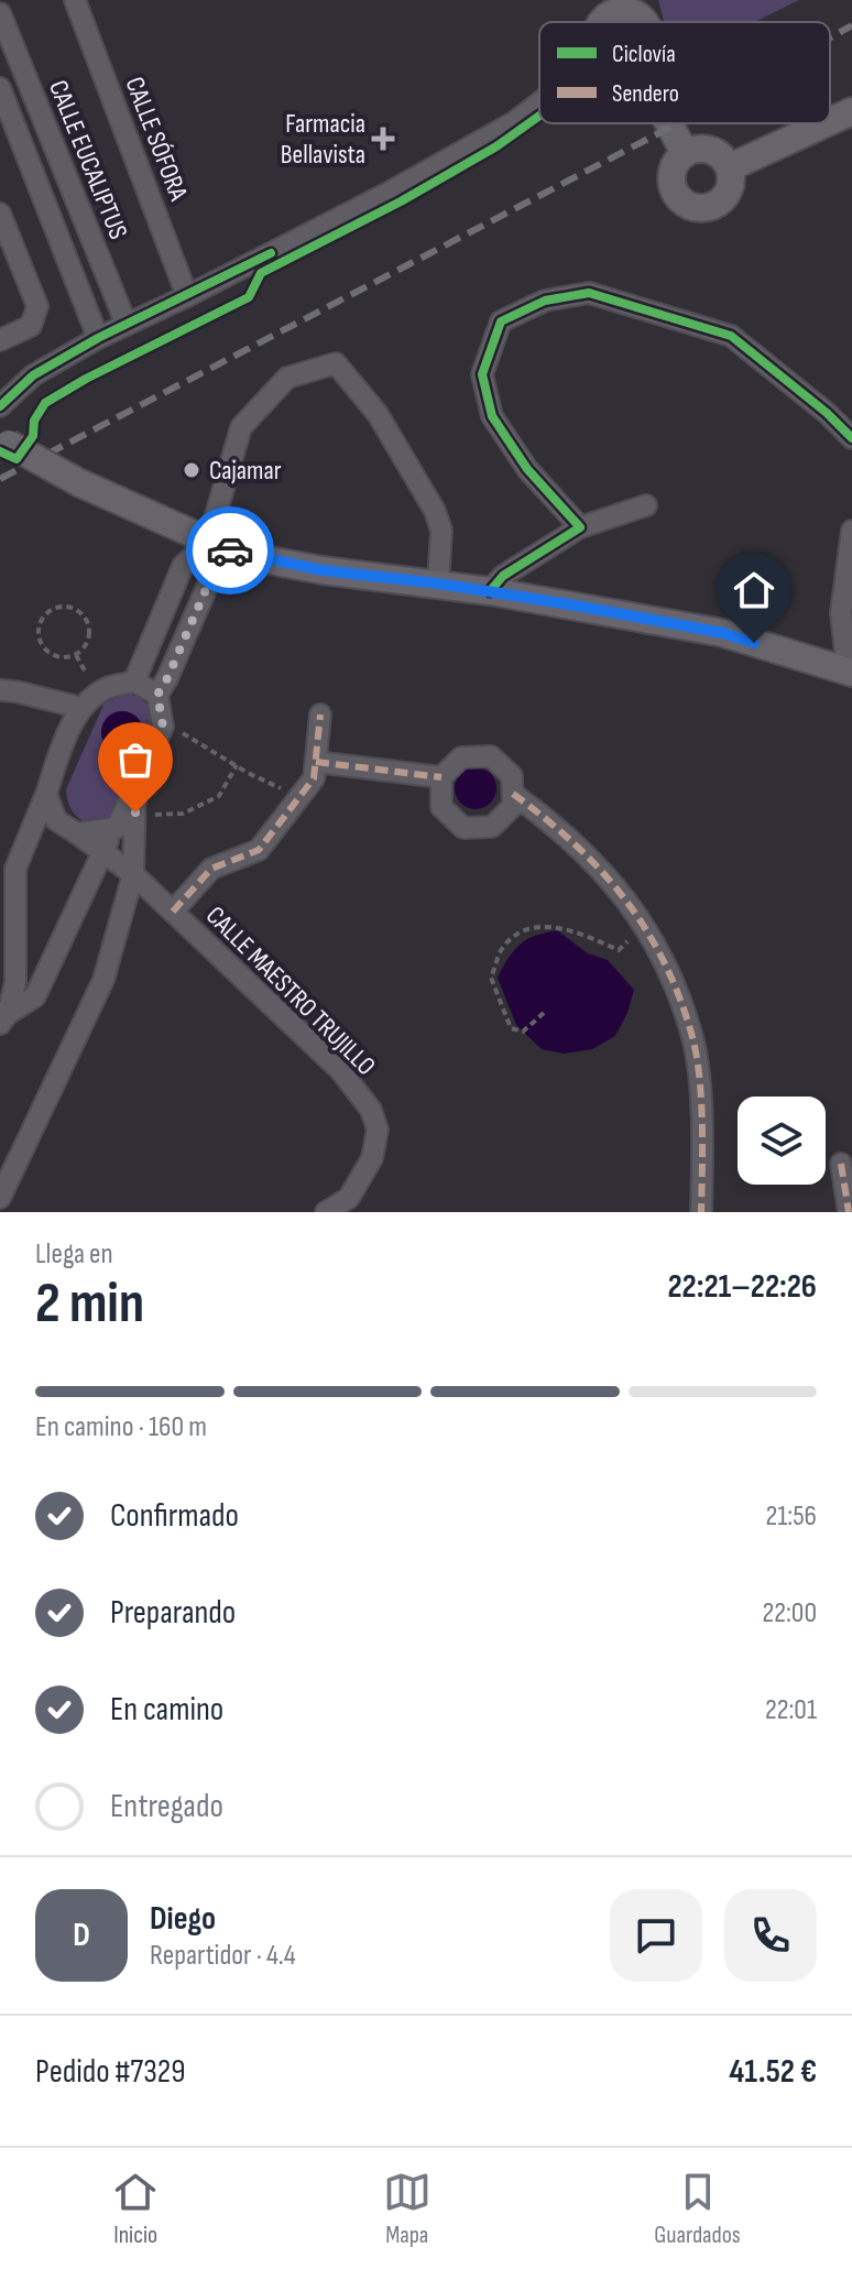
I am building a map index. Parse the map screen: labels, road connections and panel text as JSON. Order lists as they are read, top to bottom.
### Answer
{
  "streets": {
    "street": ["CALLE SÓFORA", "CALLE EUCALIPTUS", "CALLE MAESTRO TRUJILLO"]
  },
  "places": {
    "health": ["Farmacia Bellavista"],
    "other": ["Cajamar"]
  },
  "legend": ["Ciclovía", "Sendero"],
  "page": {
    "heading": ["2 min", "Llega en", "22:21–22:26"],
    "panel": [
      "Diego",
      "Repartidor · 4.4",
      "Pedido #7329",
      "41.52 €"
    ],
    "bar": "En camino · 160 m",
    "list": [
      ["Confirmado", "21:56"],
      ["Preparando", "22:00"],
      ["En camino", "22:01"],
      "Entregado"
    ],
    "round": "D",
    "tabs": ["Inicio", "Mapa", "Guardados"]
  }
}
